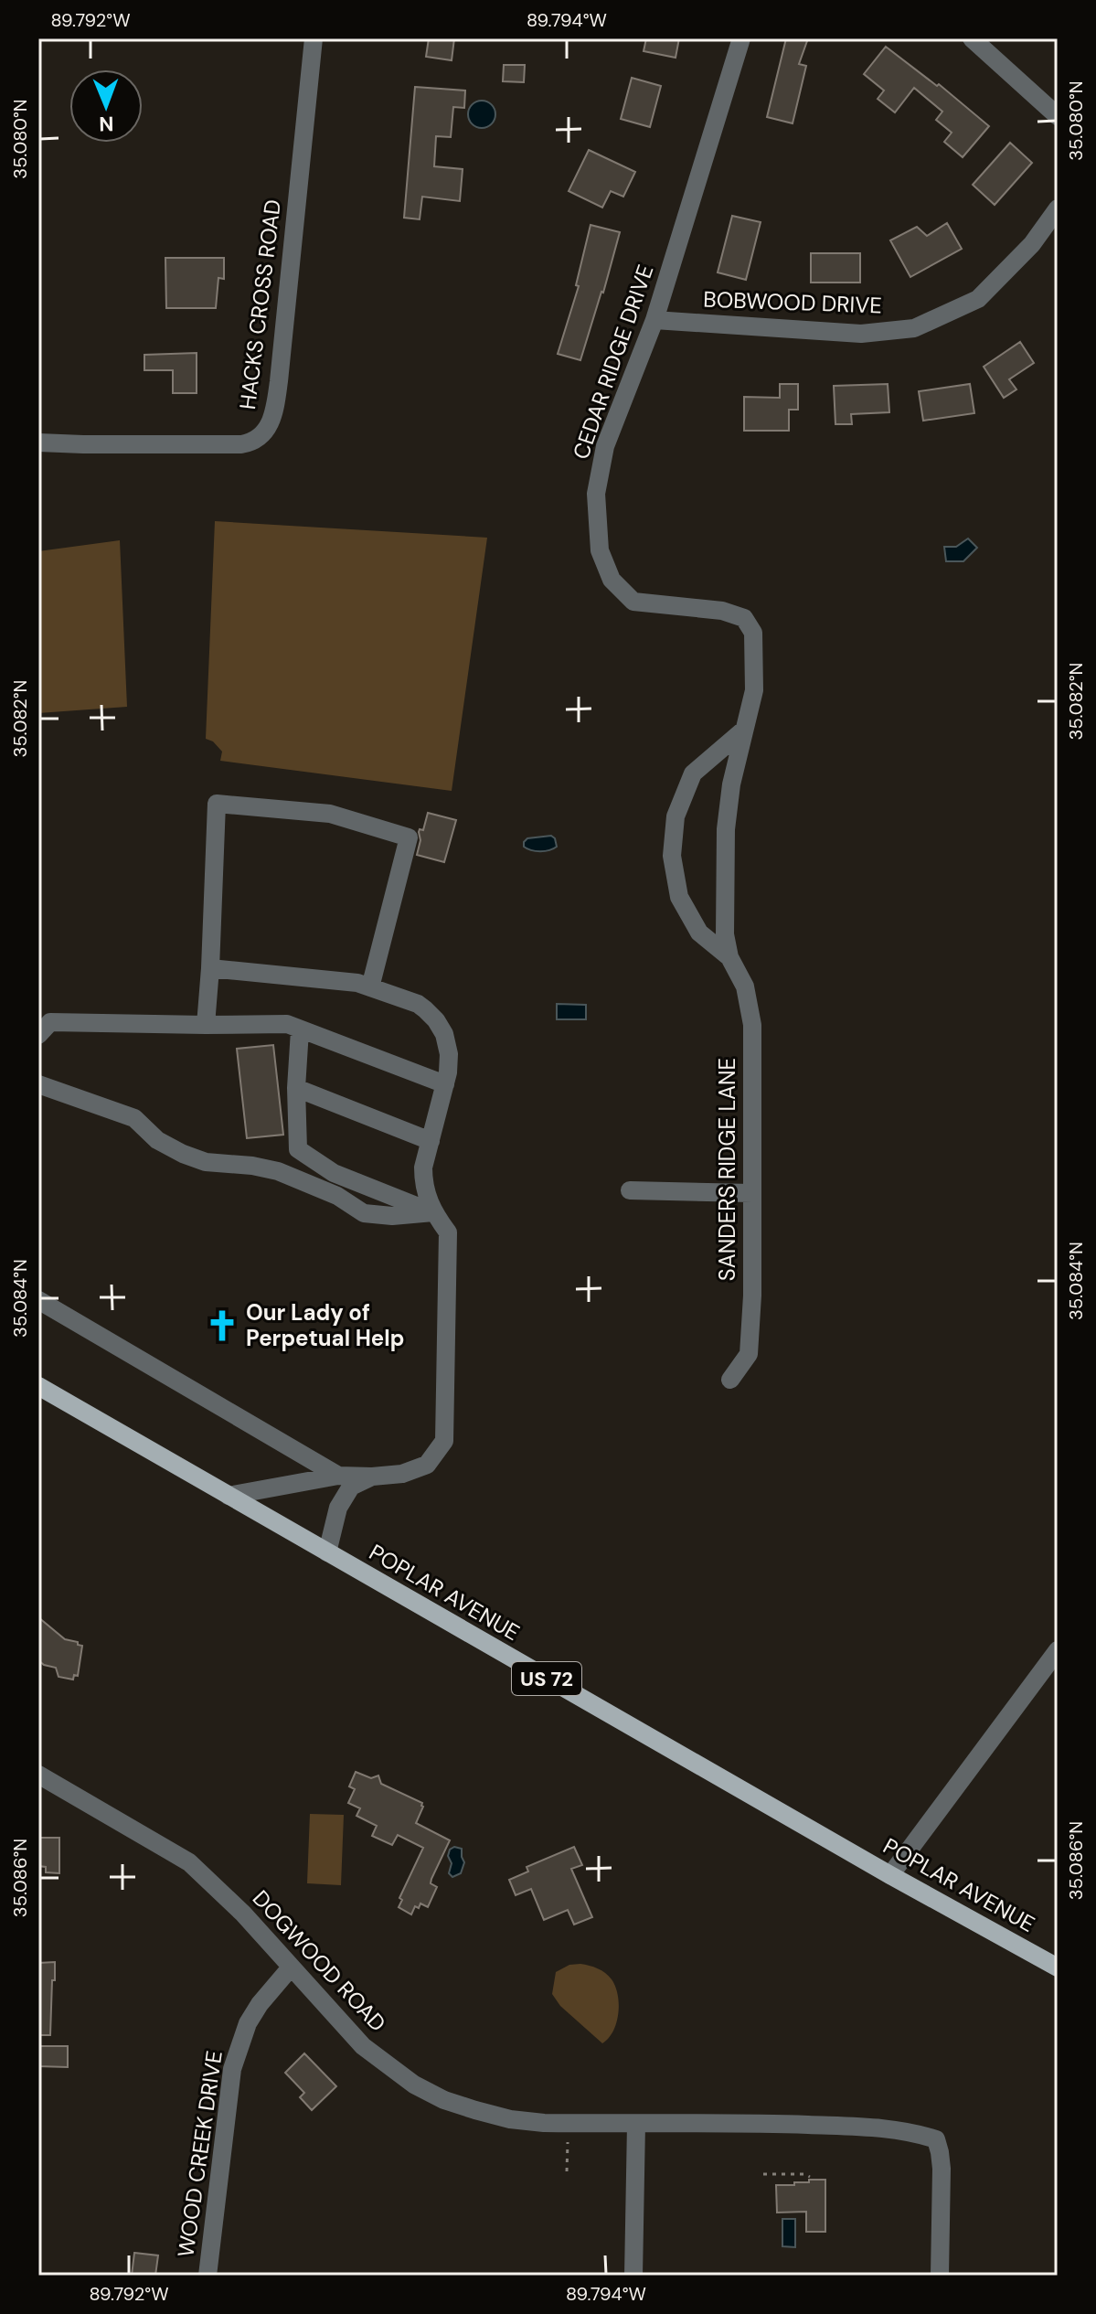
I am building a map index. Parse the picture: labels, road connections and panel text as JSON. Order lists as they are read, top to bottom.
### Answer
{
  "streets": {
    "main road": ["POPLAR AVENUE", "US 72"],
    "street": [
      "BOBWOOD DRIVE",
      "HACKS CROSS ROAD",
      "CEDAR RIDGE DRIVE",
      "SANDERS RIDGE LANE",
      "DOGWOOD ROAD",
      "WOOD CREEK DRIVE"
    ]
  },
  "crossings": [
    ["BOBWOOD DRIVE", "CEDAR RIDGE DRIVE"],
    ["CEDAR RIDGE DRIVE", "SANDERS RIDGE LANE"],
    ["DOGWOOD ROAD", "WOOD CREEK DRIVE"]
  ],
  "places": {
    "church": ["Our Lady of Perpetual Help"]
  },
  "north": "bottom",
  "coordinates": [
    "89.792°W",
    "89.794°W",
    "35.080°N",
    "35.082°N",
    "35.084°N",
    "35.086°N"
  ]
}
